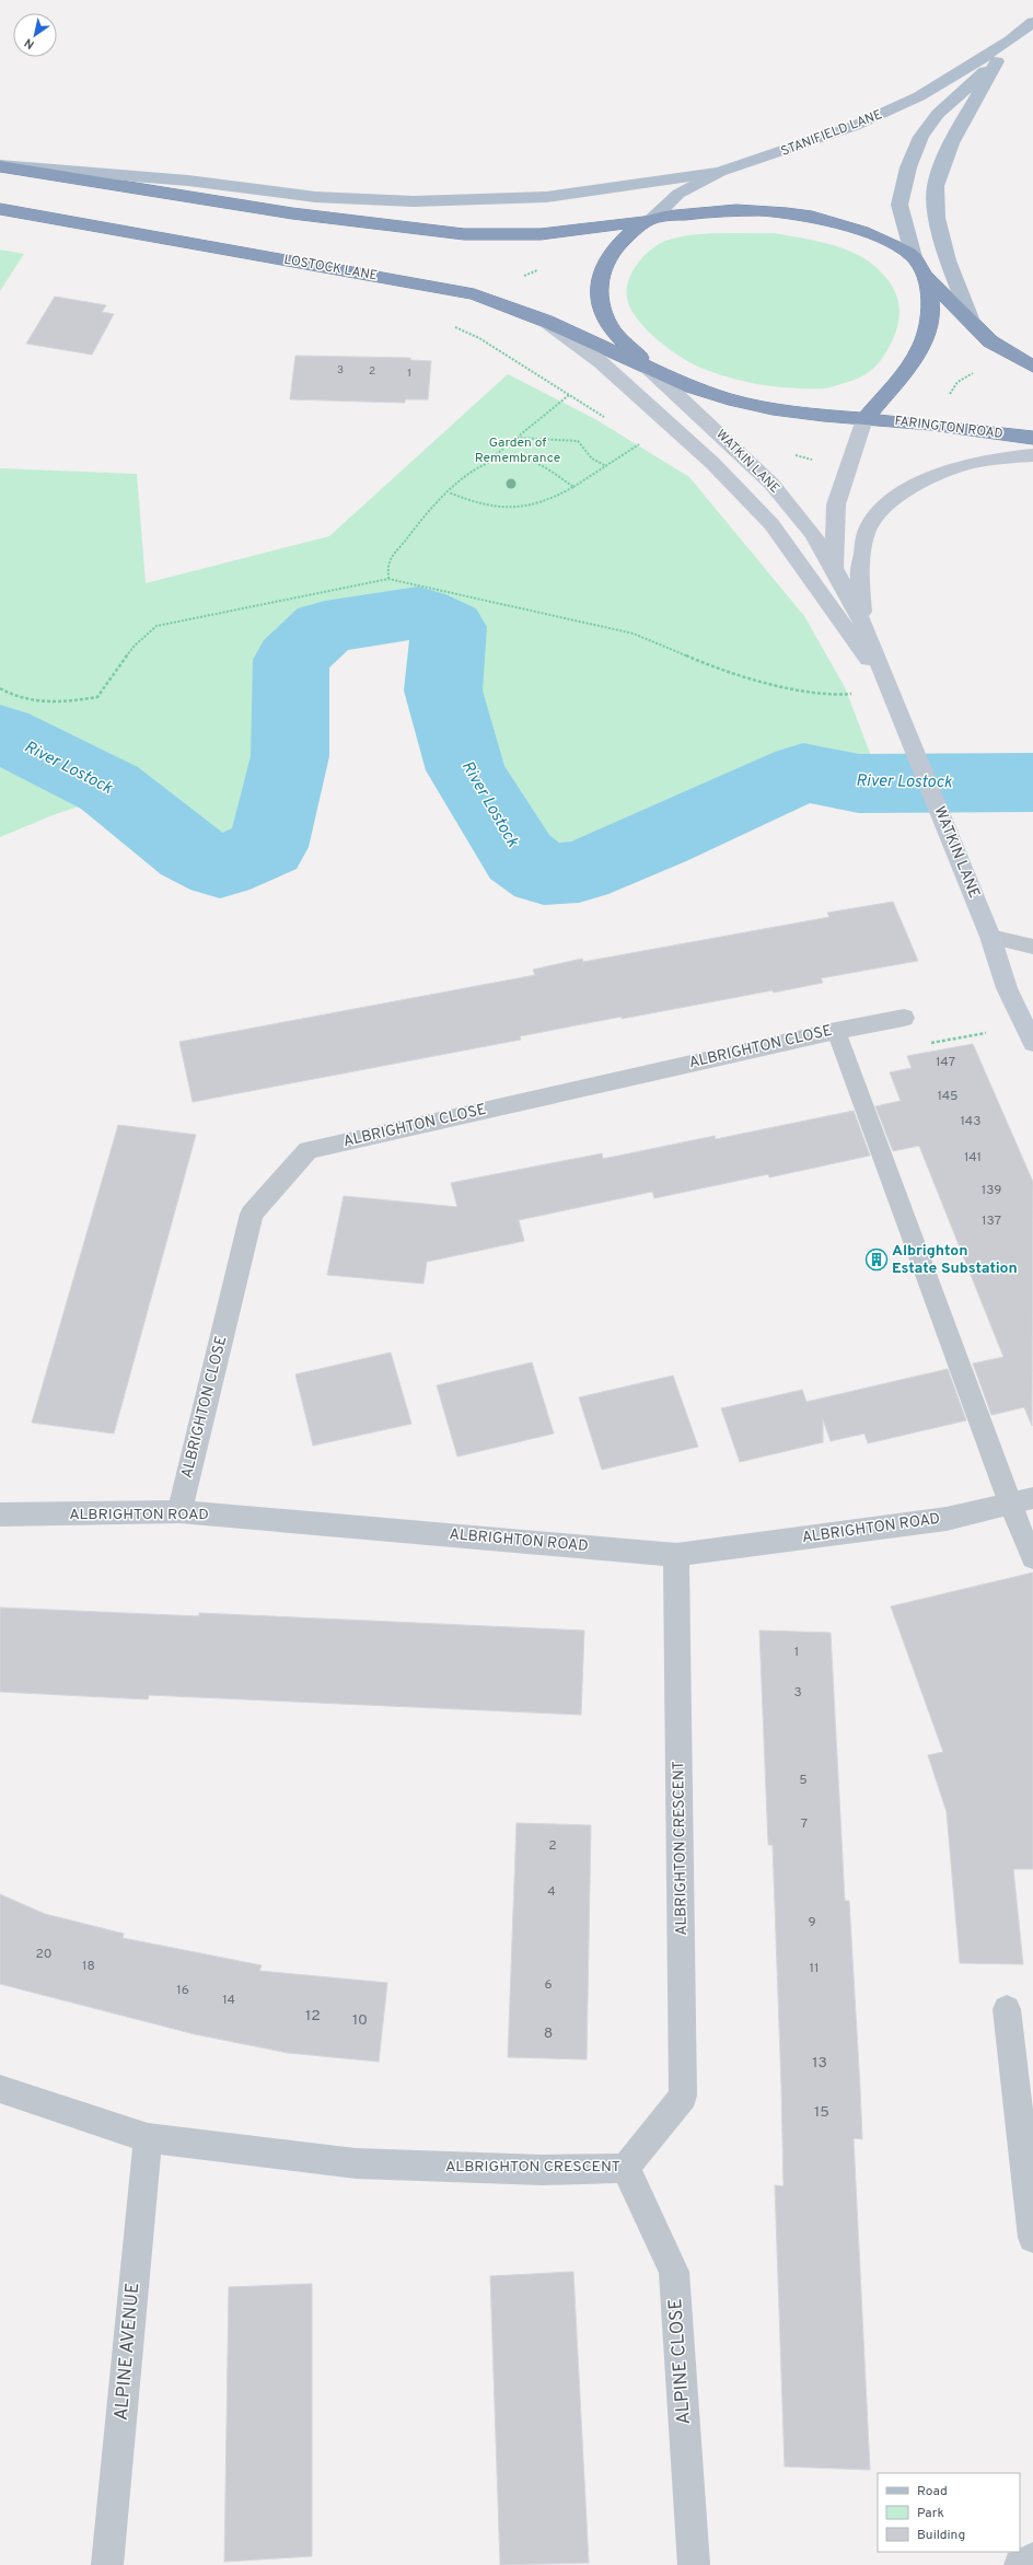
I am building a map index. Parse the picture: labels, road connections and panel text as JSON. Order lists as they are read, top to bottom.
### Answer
{
  "streets": {
    "highway": ["LOSTOCK LANE", "FARINGTON ROAD"],
    "main road": ["STANIFIELD LANE", "WATKIN LANE"],
    "street": [
      "ALBRIGHTON CLOSE",
      "ALBRIGHTON ROAD",
      "ALBRIGHTON CRESCENT",
      "ALPINE AVENUE",
      "ALPINE CLOSE"
    ]
  },
  "crossings": [
    ["LOSTOCK LANE", "FARINGTON ROAD"],
    ["LOSTOCK LANE", "WATKIN LANE"],
    ["FARINGTON ROAD", "WATKIN LANE"],
    ["ALBRIGHTON CLOSE", "ALBRIGHTON ROAD"],
    ["ALBRIGHTON ROAD", "ALBRIGHTON CRESCENT"],
    ["ALBRIGHTON CRESCENT", "ALPINE AVENUE"],
    ["ALBRIGHTON CRESCENT", "ALPINE CLOSE"]
  ],
  "water": ["River Lostock"],
  "parks": ["Garden of Remembrance"],
  "places": {
    "building": ["Albrighton Estate Substation"]
  },
  "house_numbers": [
    "3",
    "2",
    "1",
    "147",
    "145",
    "143",
    "141",
    "139",
    "137",
    "1",
    "3",
    "5",
    "7",
    "2",
    "4",
    "9",
    "20",
    "18",
    "11",
    "6",
    "16",
    "14",
    "12",
    "10",
    "8",
    "13",
    "15"
  ],
  "legend": ["Road", "Park", "Building"],
  "north": "bottom left"
}
